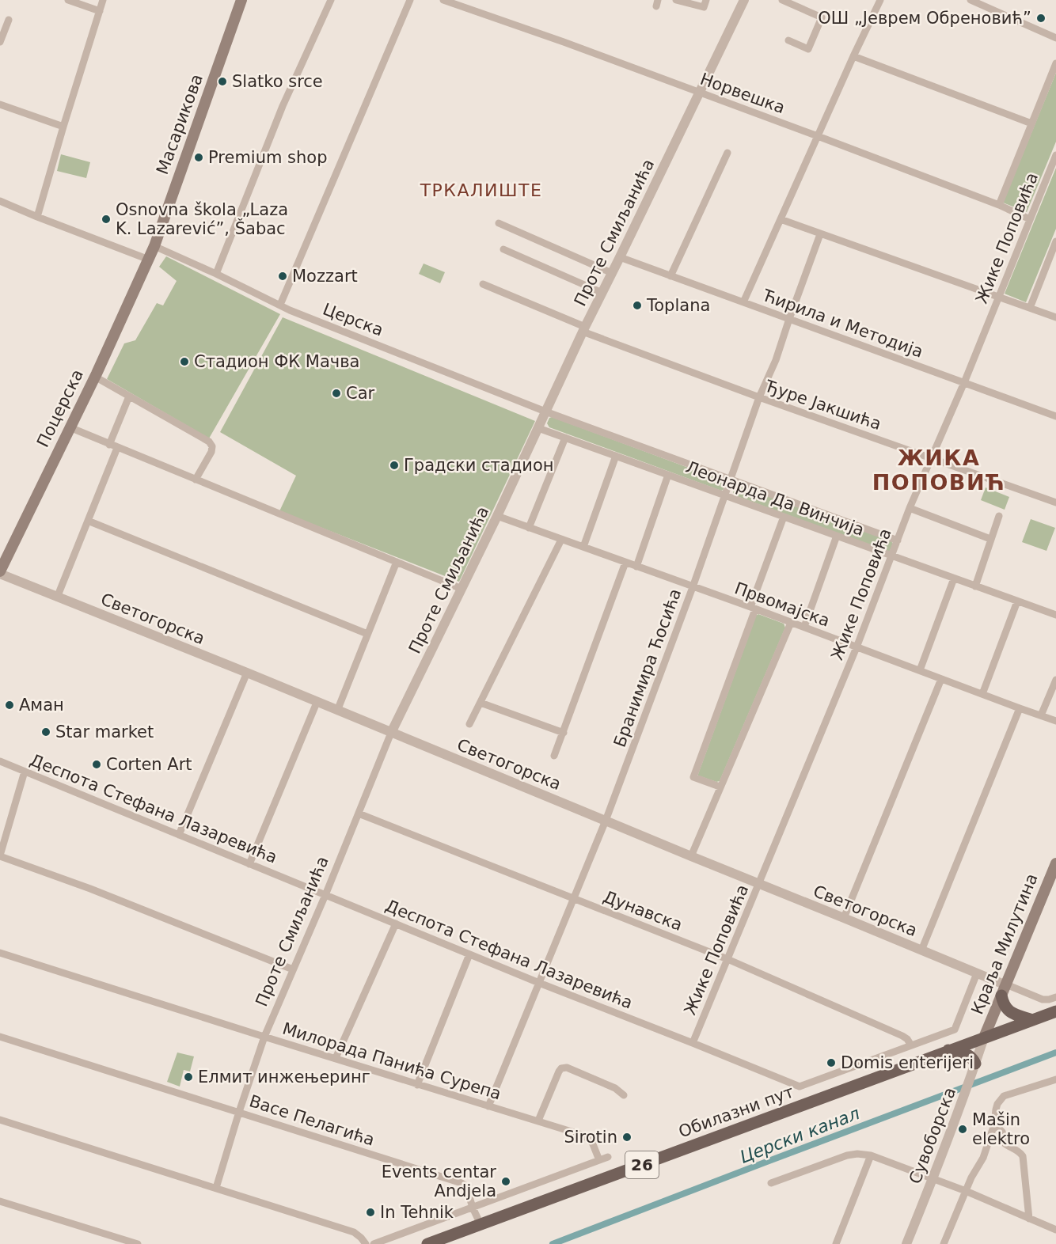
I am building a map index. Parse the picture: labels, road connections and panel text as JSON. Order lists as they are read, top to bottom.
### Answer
{
  "streets": {
    "main road": [
      "Масарикова",
      "Поцерска",
      "Краља Милутина",
      "Обилазни пут",
      "26"
    ],
    "street": [
      "Норвешка",
      "Проте Смиљанића",
      "Жике Поповића",
      "Церска",
      "Ћирила и Методија",
      "Ђуре Јакшића",
      "Леонарда Да Винчија",
      "Првомајска",
      "Светогорска",
      "Бранимира Ћосића",
      "Деспота Стефана Лазаревића",
      "Дунавска",
      "Милорада Панића Сурепа",
      "Васе Пелагића",
      "Сувоборска"
    ]
  },
  "crossings": [
    ["Норвешка", "Проте Смиљанића"],
    ["Норвешка", "Жике Поповића"],
    ["Масарикова", "Церска"],
    ["Масарикова", "Поцерска"],
    ["Проте Смиљанића", "Церска"],
    ["Проте Смиљанића", "Ћирила и Методија"],
    ["Проте Смиљанића", "Ђуре Јакшића"],
    ["Проте Смиљанића", "Леонарда Да Винчија"],
    ["Проте Смиљанића", "Првомајска"],
    ["Проте Смиљанића", "Светогорска"],
    ["Проте Смиљанића", "Деспота Стефана Лазаревића"],
    ["Проте Смиљанића", "Дунавска"],
    ["Проте Смиљанића", "Милорада Панића Сурепа"],
    ["Проте Смиљанића", "Васе Пелагића"],
    ["Жике Поповића", "Ћирила и Методија"],
    ["Жике Поповића", "Ђуре Јакшића"],
    ["Жике Поповића", "Леонарда Да Винчија"],
    ["Жике Поповића", "Првомајска"],
    ["Жике Поповића", "Светогорска"],
    ["Жике Поповића", "Деспота Стефана Лазаревића"],
    ["Жике Поповића", "Дунавска"],
    ["Церска", "Леонарда Да Винчија"],
    ["Ћирила и Методија", "Бранимира Ћосића"],
    ["Ђуре Јакшића", "Бранимира Ћосића"],
    ["Поцерска", "Светогорска"],
    ["Леонарда Да Винчија", "Бранимира Ћосића"],
    ["Првомајска", "Бранимира Ћосића"],
    ["Светогорска", "Бранимира Ћосића"],
    ["Светогорска", "Деспота Стефана Лазаревића"],
    ["Светогорска", "Краља Милутина"],
    ["Бранимира Ћосића", "Деспота Стефана Лазаревића"],
    ["Бранимира Ћосића", "Дунавска"],
    ["Бранимира Ћосића", "Милорада Панића Сурепа"],
    ["Деспота Стефана Лазаревића", "Дунавска"],
    ["Краља Милутина", "Обилазни пут"],
    ["Краља Милутина", "Сувоборска"],
    ["Обилазни пут", "Васе Пелагића"],
    ["Обилазни пут", "Сувоборска"]
  ],
  "districts": ["ТРКАЛИШТЕ", "ЖИКА ПОПОВИЋ"],
  "water": ["Церски канал"],
  "places": [
    "ОШ „Јеврем Обреновић”",
    "Slatko srce",
    "Premium shop",
    "Osnovna škola „Laza K. Lazarević”, Šabac",
    "Mozzart",
    "Toplana",
    "Стадион ФК Мачва",
    "Car",
    "Градски стадион",
    "Аман",
    "Star market",
    "Corten Art",
    "Domis enterijeri",
    "Елмит инжењеринг",
    "Mašin elektro",
    "Sirotin",
    "Events centar Andjela",
    "In Tehnik"
  ]
}
